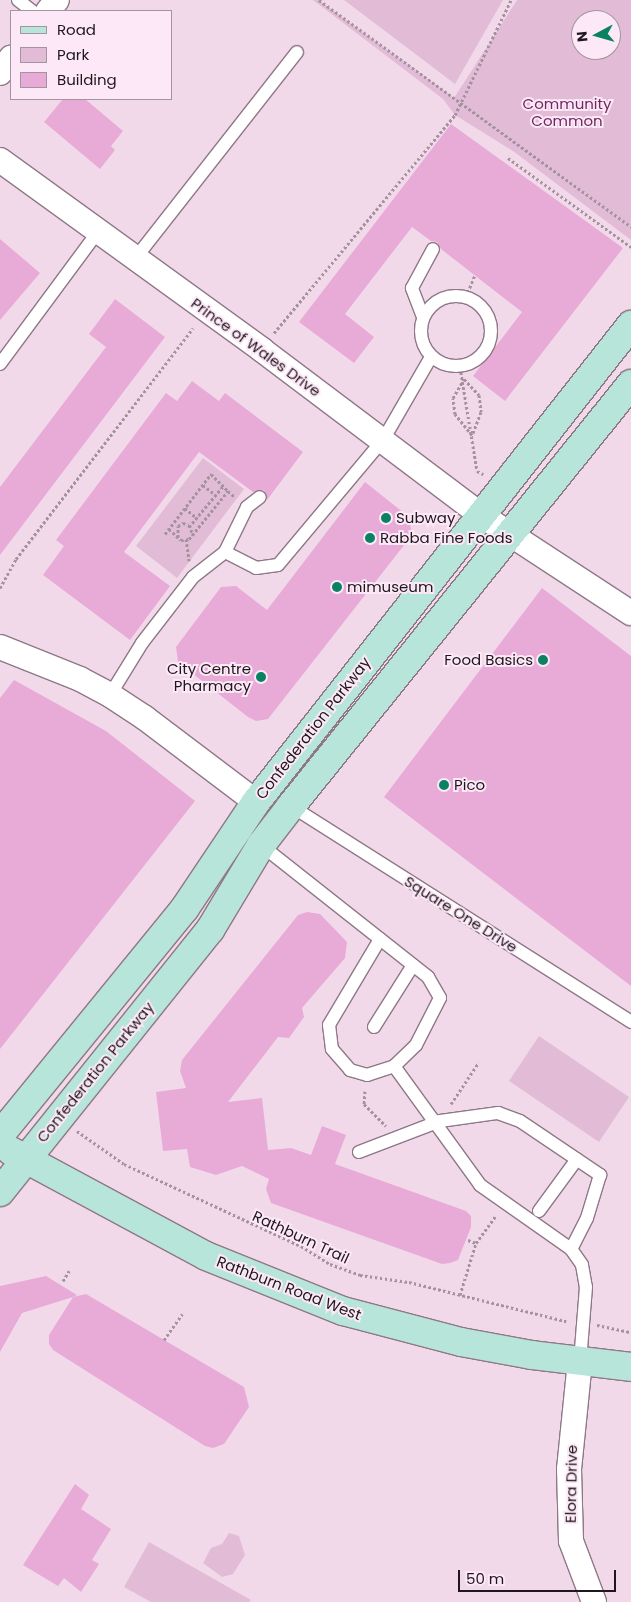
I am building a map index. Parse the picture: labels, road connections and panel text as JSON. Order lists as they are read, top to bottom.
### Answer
{
  "streets": {
    "street": [
      "Prince of Wales Drive",
      "Confederation Parkway",
      "Rathburn Road West",
      "Elora Drive"
    ],
    "lane": ["Square One Drive"],
    "path": ["Rathburn Trail"]
  },
  "crossings": [
    ["Prince of Wales Drive", "Confederation Parkway"],
    ["Confederation Parkway", "Square One Drive"],
    ["Confederation Parkway", "Rathburn Road West"],
    ["Rathburn Road West", "Elora Drive"]
  ],
  "parks": ["Community Common"],
  "places": [
    "Subway",
    "Rabba Fine Foods",
    "mimuseum",
    "Food Basics",
    "City Centre Pharmacy",
    "Pico"
  ],
  "legend": ["Road", "Park", "Building"],
  "scale_bar": "50 m",
  "north": "left"
}
